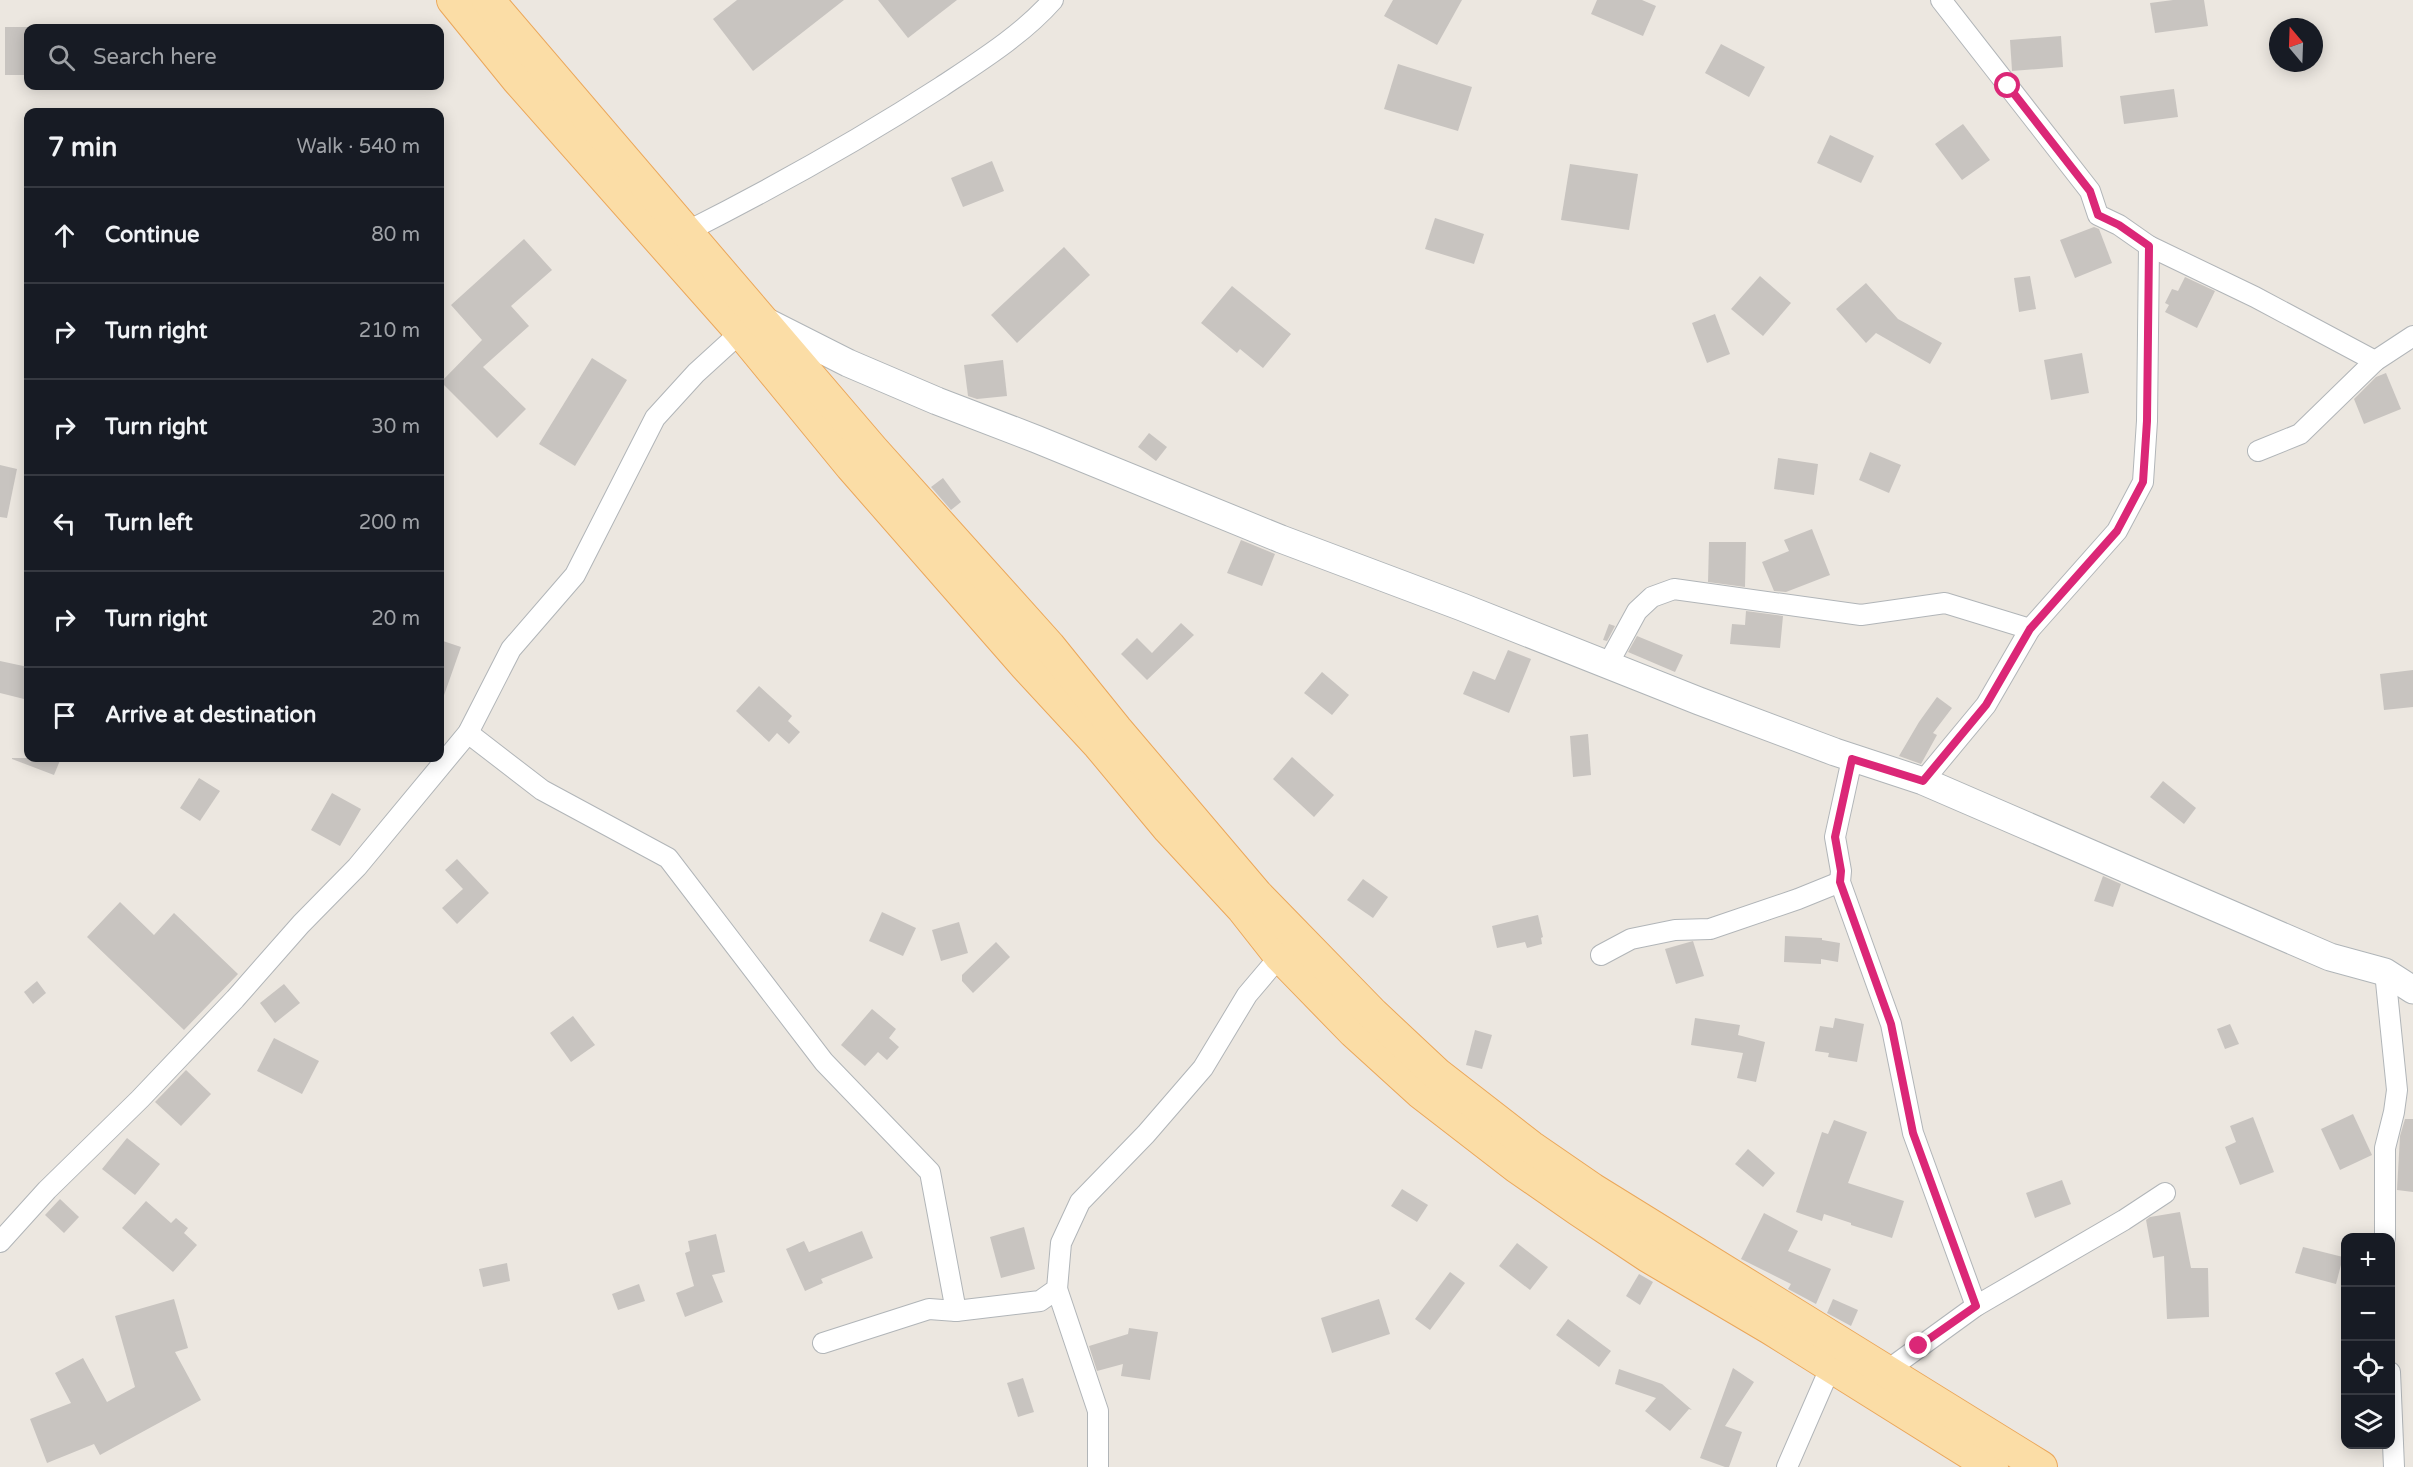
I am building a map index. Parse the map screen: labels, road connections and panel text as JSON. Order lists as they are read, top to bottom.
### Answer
{
  "north": "top",
  "page": {
    "search": "Search here",
    "heading": ["7 min", "Walk · 540 m"],
    "list": [
      ["Continue", "80 m"],
      ["Turn right", "210 m"],
      ["Turn right", "30 m"],
      ["Turn left", "200 m"],
      ["Turn right", "20 m"],
      "Arrive at destination"
    ],
    "map_buttons": ["+", "−"]
  }
}
